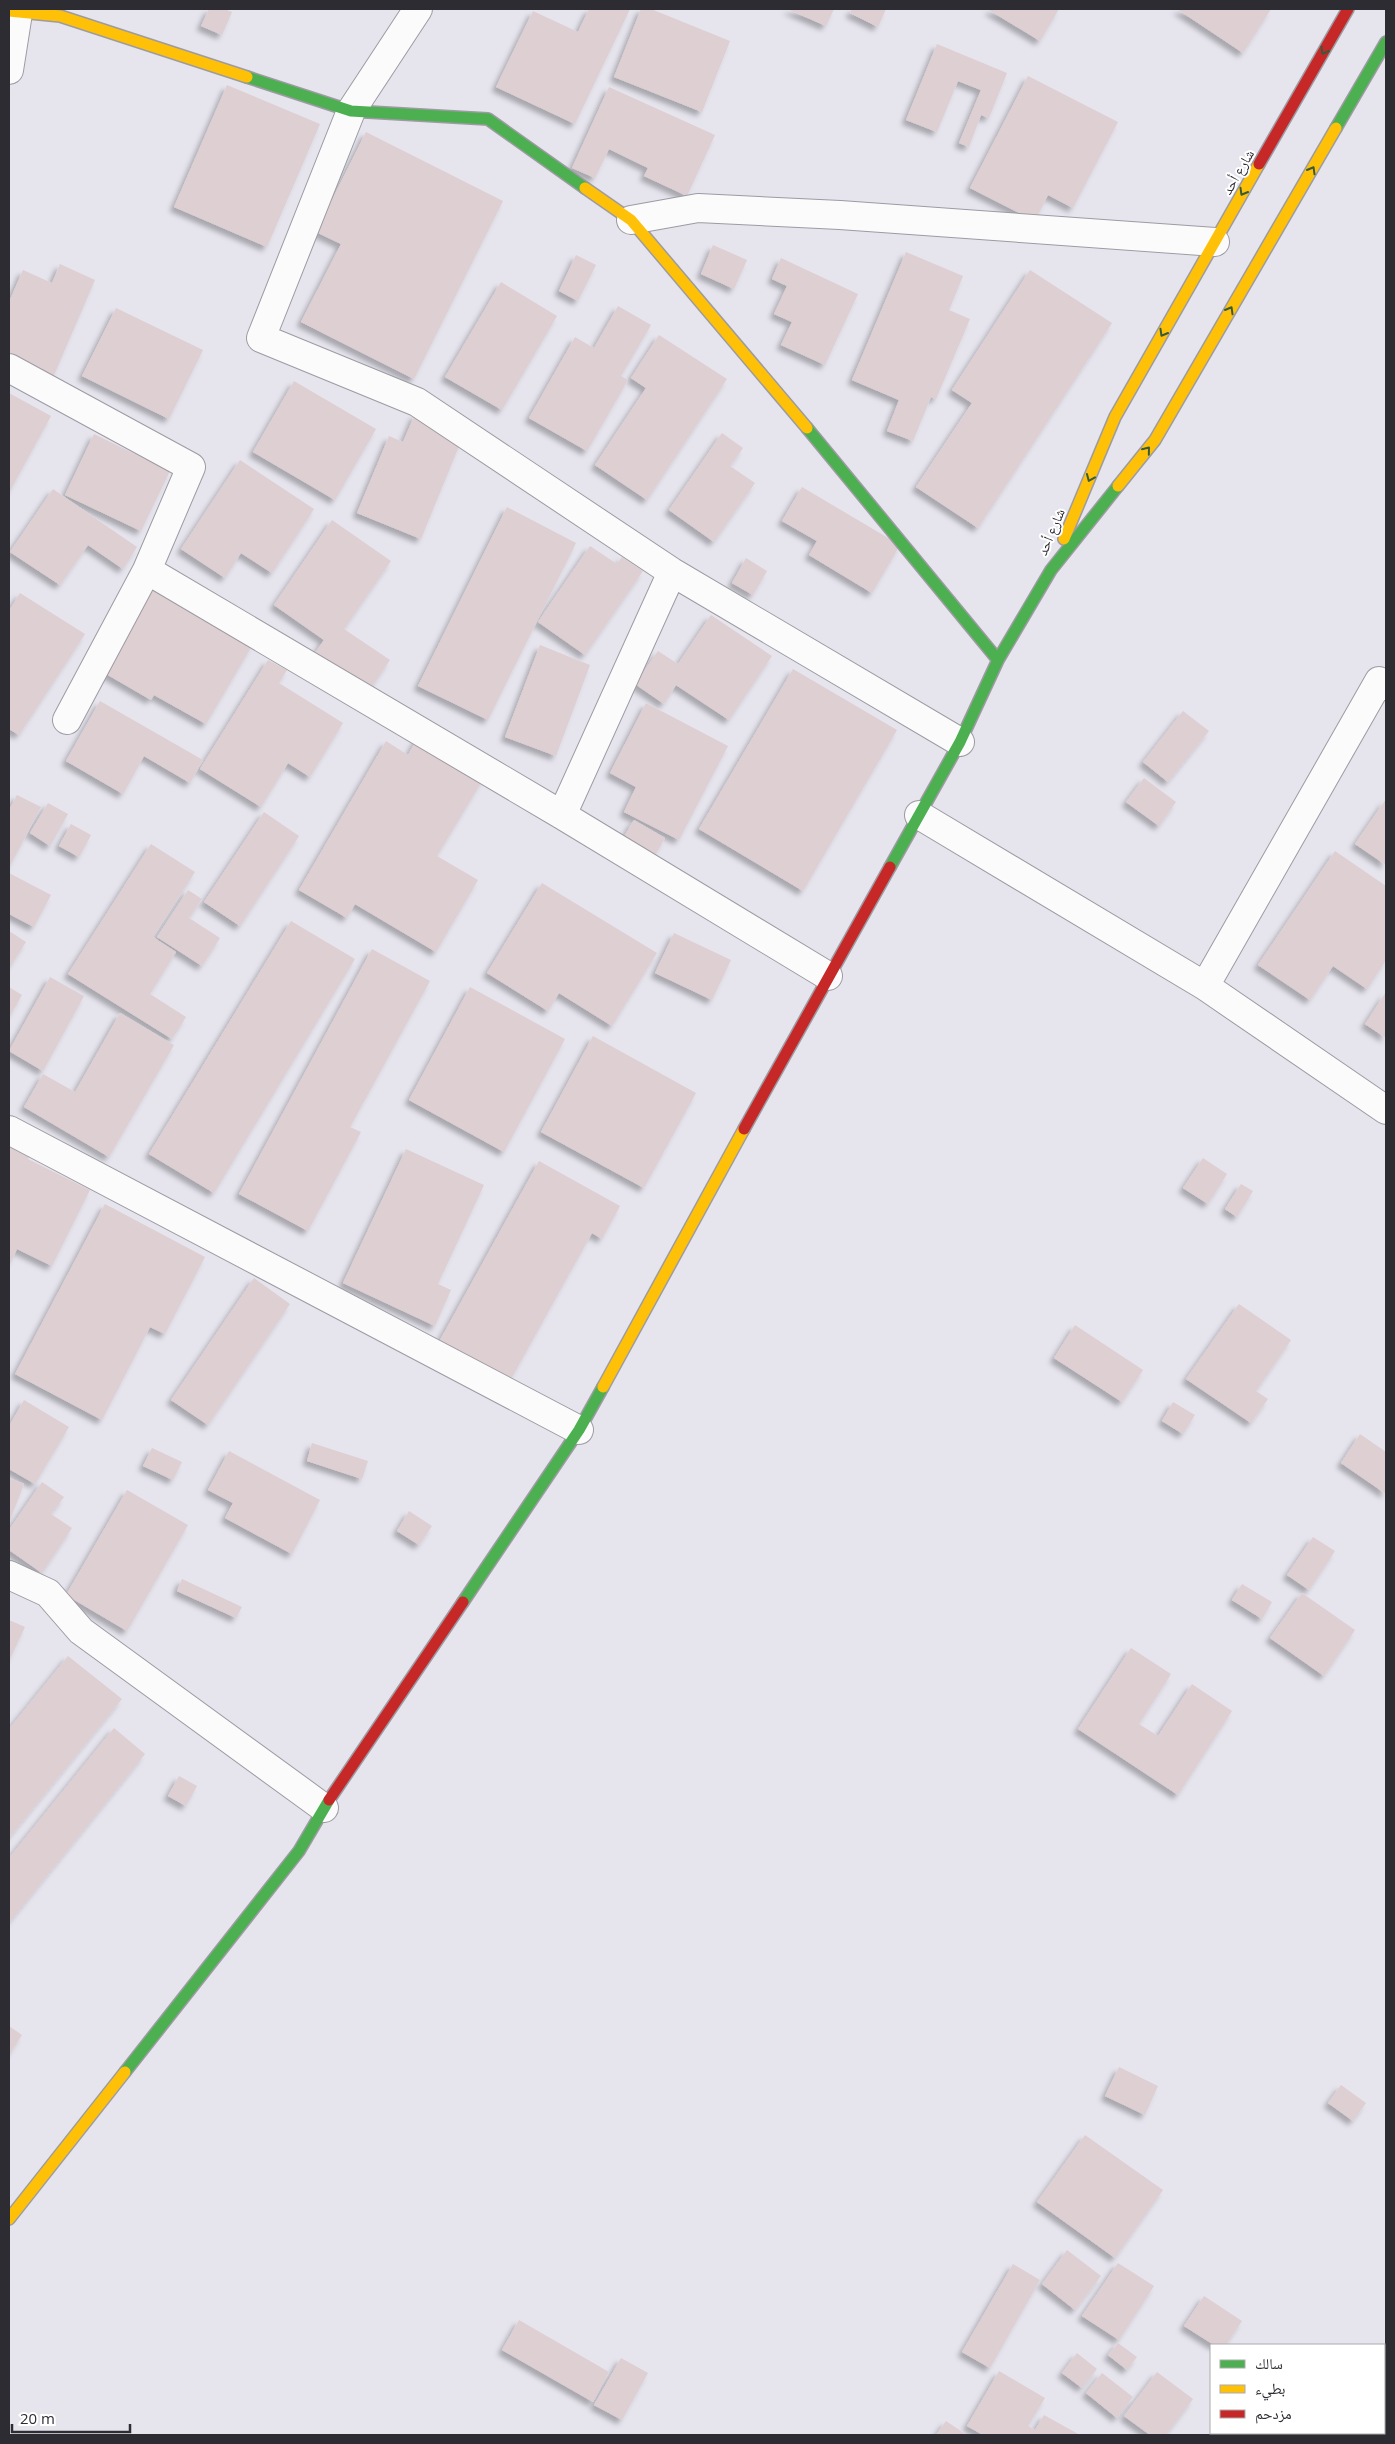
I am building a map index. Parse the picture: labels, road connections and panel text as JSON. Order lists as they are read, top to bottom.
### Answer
{
  "streets": {
    "main road": ["شارع أحد"]
  },
  "legend": ["سالك", "بطيء", "مزدحم"],
  "scale_bar": "20 m"
}
